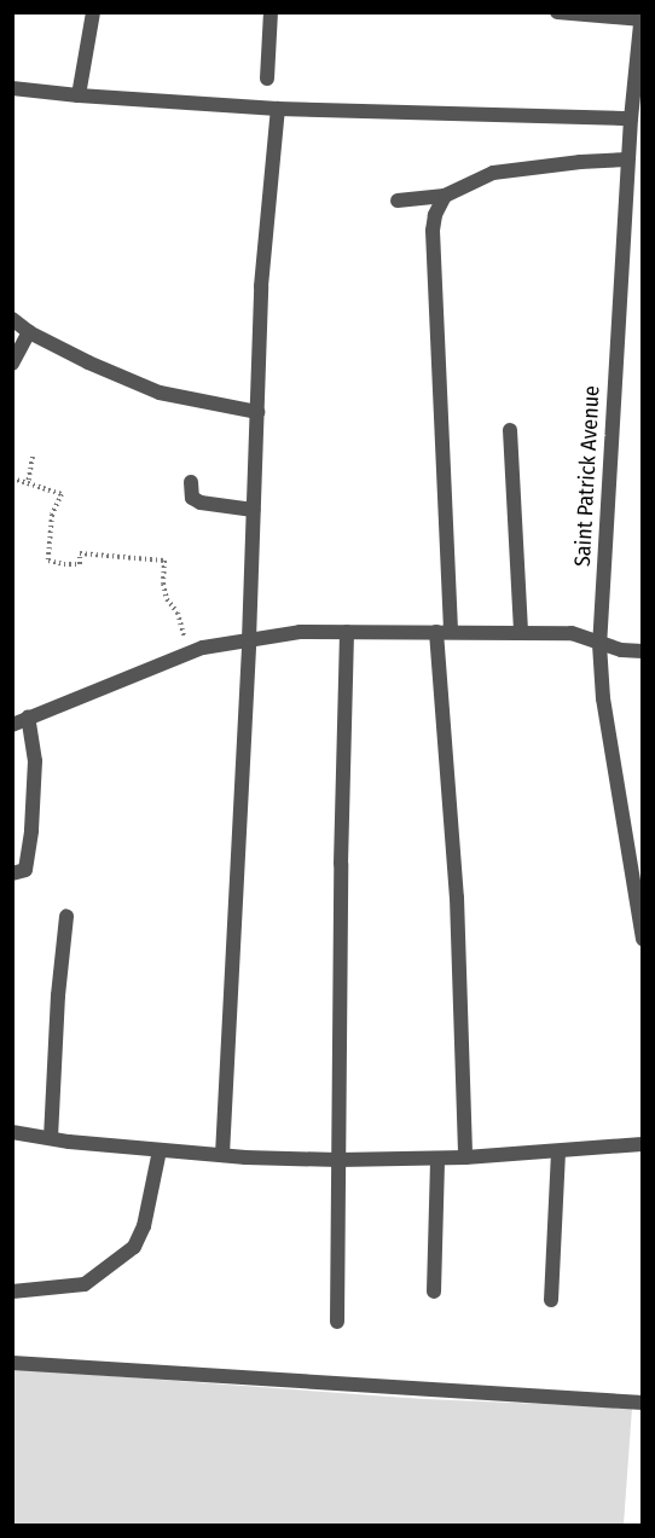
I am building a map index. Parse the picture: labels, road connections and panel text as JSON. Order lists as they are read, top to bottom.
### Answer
{
  "streets": {
    "street": ["Saint Patrick Avenue"]
  }
}
